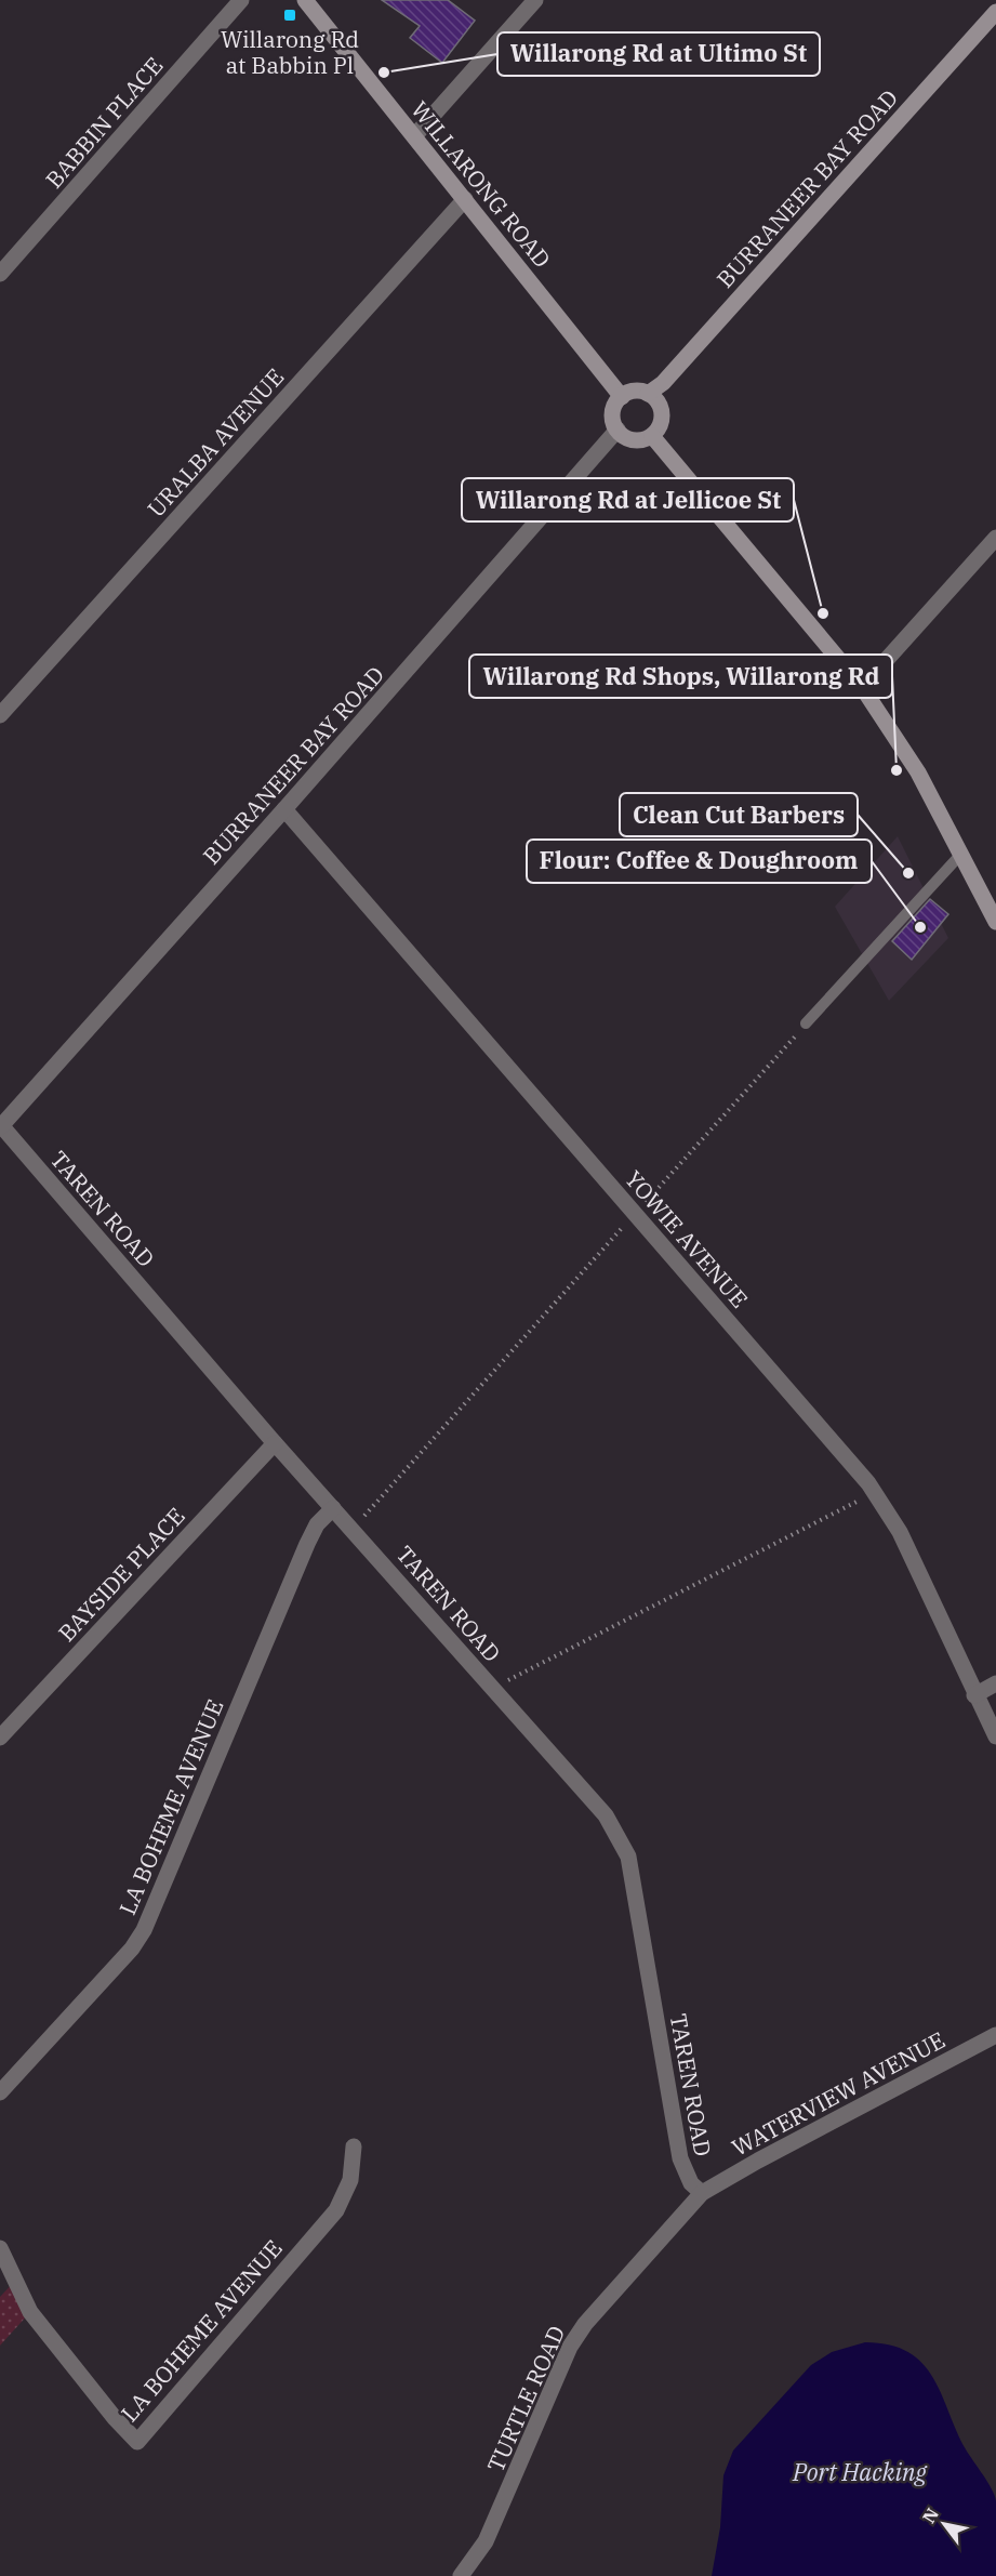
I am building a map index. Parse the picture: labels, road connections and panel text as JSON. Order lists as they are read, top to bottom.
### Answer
{
  "streets": {
    "street": [
      "BABBIN PLACE",
      "WILLARONG ROAD",
      "BURRANEER BAY ROAD",
      "URALBA AVENUE",
      "TAREN ROAD",
      "YOWIE AVENUE",
      "BAYSIDE PLACE",
      "LA BOHEME AVENUE",
      "WATERVIEW AVENUE",
      "TURTLE ROAD"
    ]
  },
  "crossings": [
    ["WILLARONG ROAD", "BURRANEER BAY ROAD"],
    ["WILLARONG ROAD", "URALBA AVENUE"],
    ["BURRANEER BAY ROAD", "TAREN ROAD"],
    ["BURRANEER BAY ROAD", "YOWIE AVENUE"],
    ["TAREN ROAD", "BAYSIDE PLACE"],
    ["TAREN ROAD", "LA BOHEME AVENUE"],
    ["TAREN ROAD", "WATERVIEW AVENUE"],
    ["TAREN ROAD", "TURTLE ROAD"],
    ["WATERVIEW AVENUE", "TURTLE ROAD"]
  ],
  "water": ["Port Hacking"],
  "places": {
    "transit": ["Willarong Rd at Babbin Pl"],
    "other": [
      "Willarong Rd at Ultimo St",
      "Willarong Rd at Jellicoe St",
      "Willarong Rd Shops, Willarong Rd",
      "Clean Cut Barbers",
      "Flour: Coffee & Doughroom"
    ]
  },
  "north": "top left"
}
